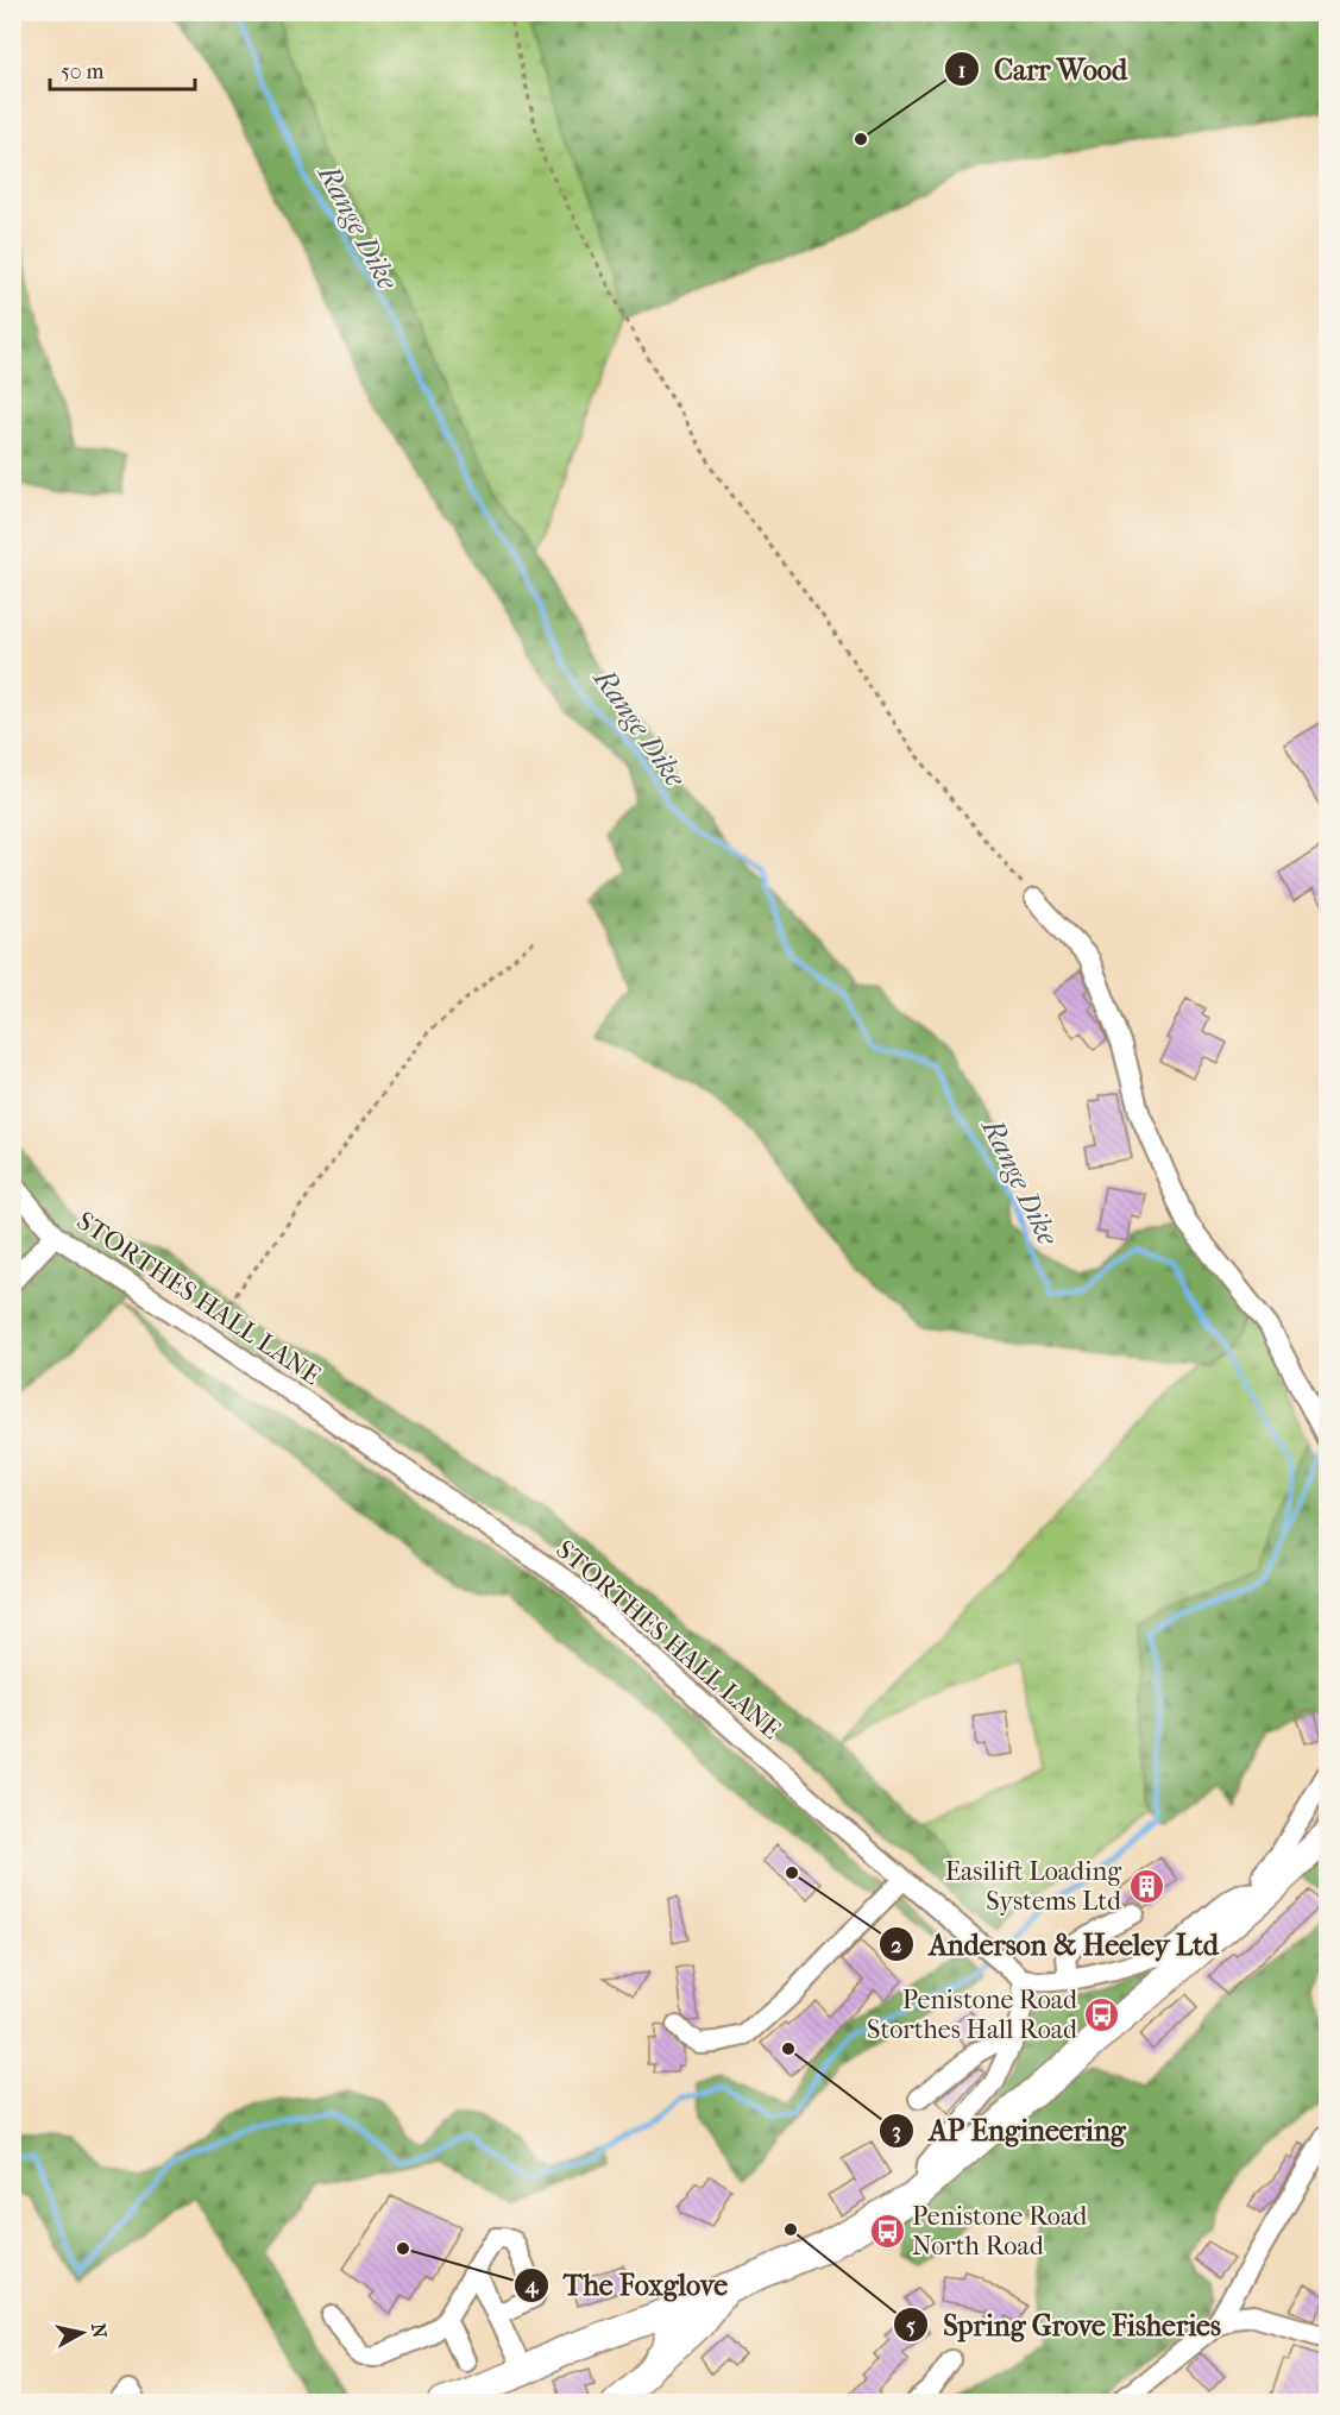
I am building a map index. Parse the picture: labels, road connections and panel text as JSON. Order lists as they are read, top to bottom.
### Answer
{
  "streets": {
    "street": ["STORTHES HALL LANE"]
  },
  "water": ["Range Dike"],
  "places": {
    "other": [
      "Carr Wood",
      "Anderson & Heeley Ltd",
      "AP Engineering",
      "Spring Grove Fisheries",
      "The Foxglove"
    ],
    "building": ["Easilift Loading Systems Ltd"],
    "bus stop": ["Penistone Road Storthes Hall Road", "Penistone Road North Road"]
  },
  "scale_bar": "50 m",
  "north": "right"
}
